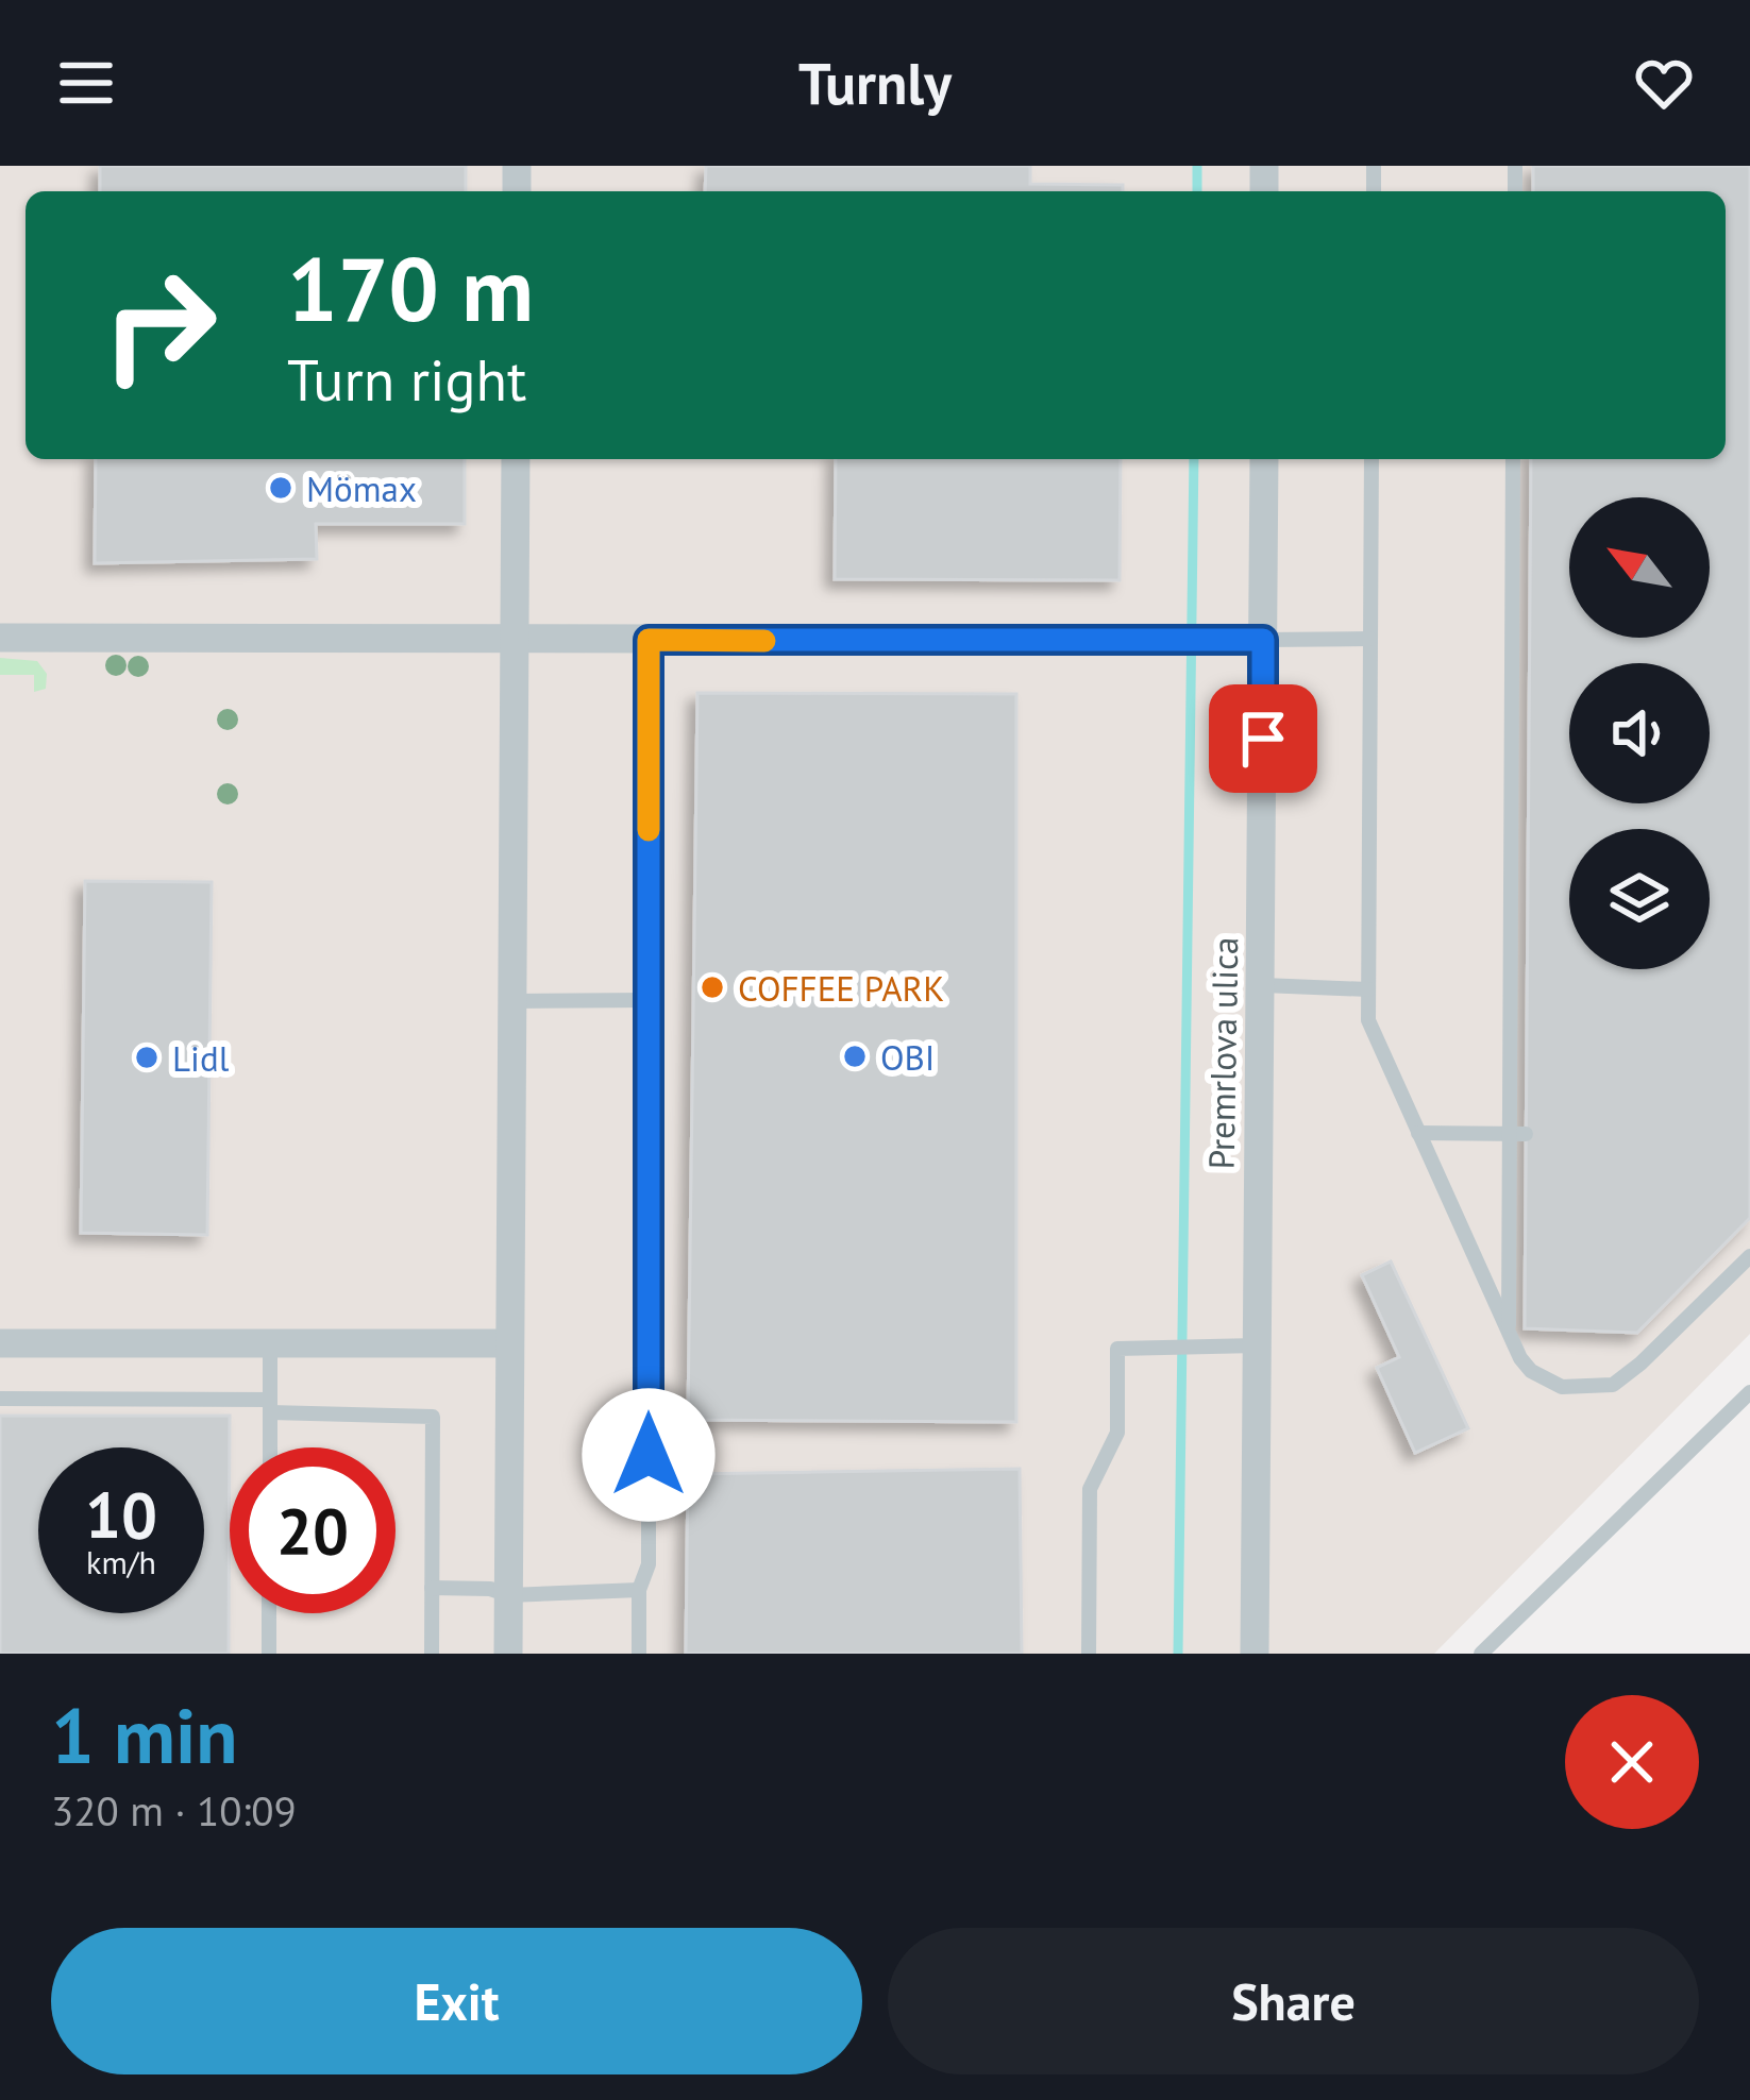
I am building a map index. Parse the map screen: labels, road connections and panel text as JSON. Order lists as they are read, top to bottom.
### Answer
{
  "streets": {
    "street": ["Premrlova ulica"]
  },
  "places": [
    "Mömax",
    "COFFEE PARK",
    "OBI",
    "Lidl"
  ],
  "north": "top left",
  "page": {
    "header": "Turnly",
    "turn": ["170 m", "Turn right"],
    "speed": "10 km/h",
    "limit": "20",
    "heading": ["1 min", "320 m · 10:09"],
    "buttons": ["Exit", "Share"]
  }
}
